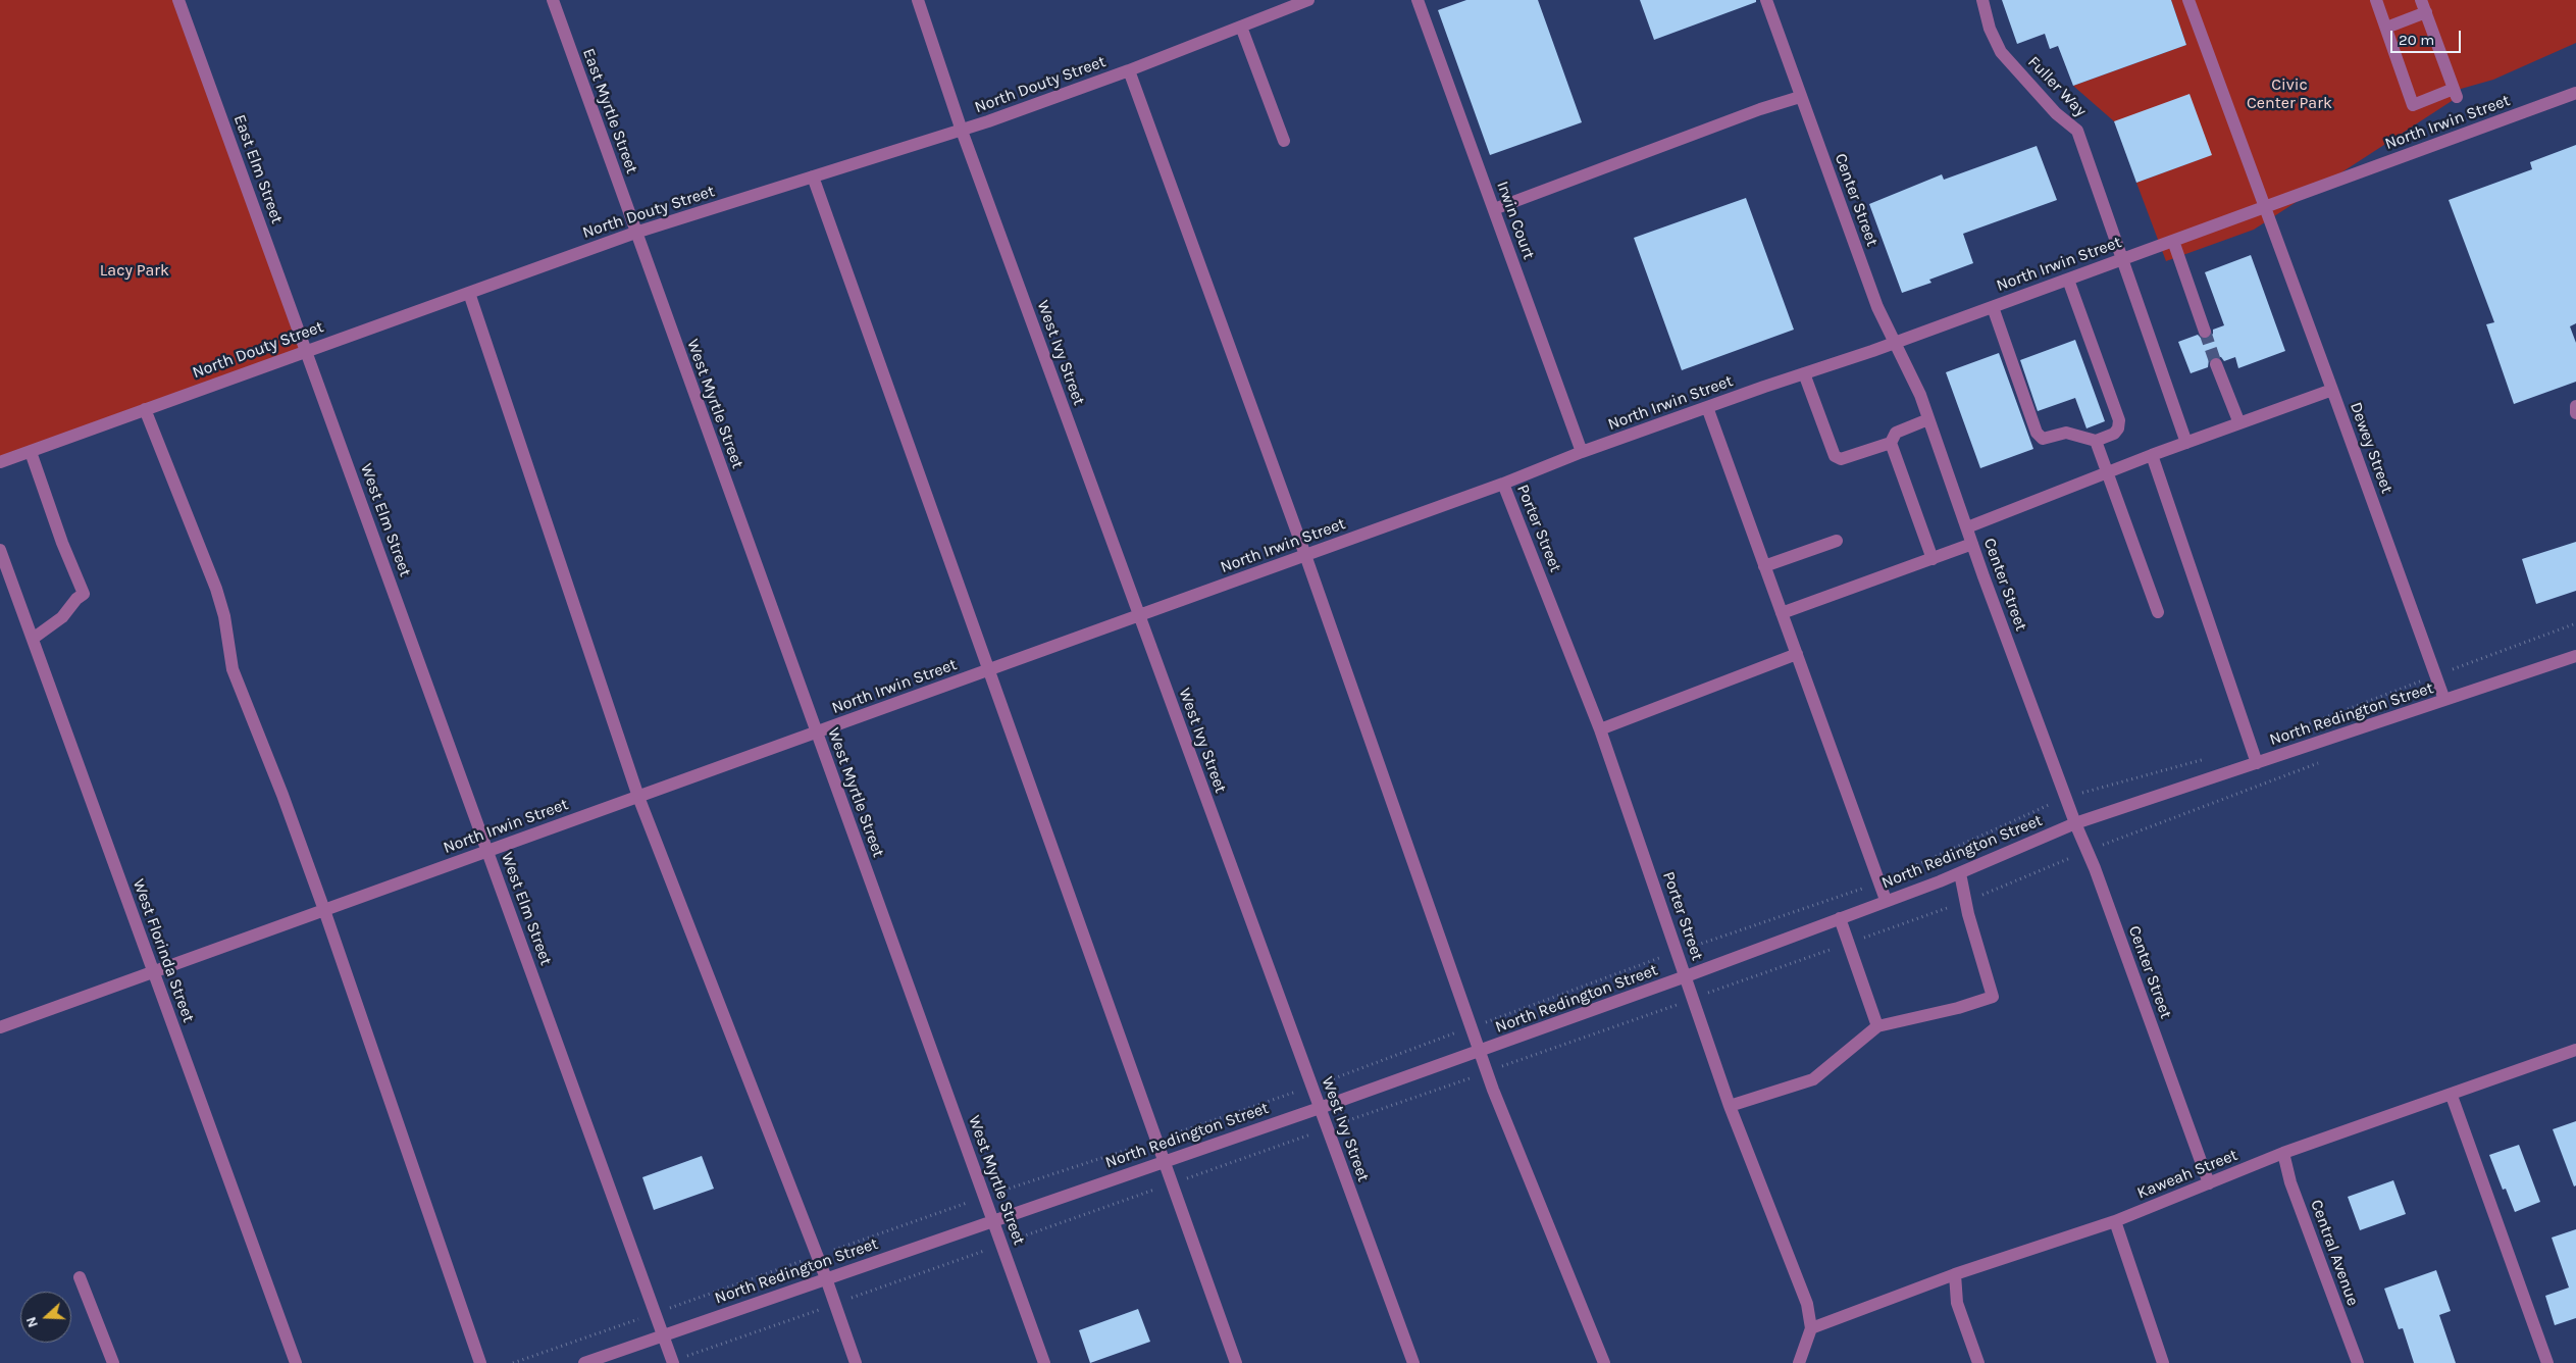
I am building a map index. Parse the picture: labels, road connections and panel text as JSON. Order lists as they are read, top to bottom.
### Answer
{
  "streets": {
    "street": [
      "North Douty Street",
      "Fuller Way",
      "East Myrtle Street",
      "North Irwin Street",
      "East Elm Street",
      "Center Street",
      "Irwin Court",
      "West Ivy Street",
      "West Myrtle Street",
      "Dewey Street",
      "West Elm Street",
      "Porter Street",
      "North Redington Street",
      "West Florinda Street",
      "Kaweah Street",
      "Central Avenue"
    ]
  },
  "crossings": [
    ["North Douty Street", "East Myrtle Street"],
    ["North Douty Street", "East Elm Street"],
    ["North Douty Street", "West Ivy Street"],
    ["North Douty Street", "West Myrtle Street"],
    ["North Douty Street", "West Elm Street"],
    ["Fuller Way", "North Irwin Street"],
    ["East Myrtle Street", "West Myrtle Street"],
    ["North Irwin Street", "Center Street"],
    ["North Irwin Street", "Irwin Court"],
    ["North Irwin Street", "West Ivy Street"],
    ["North Irwin Street", "West Myrtle Street"],
    ["North Irwin Street", "Dewey Street"],
    ["North Irwin Street", "West Elm Street"],
    ["North Irwin Street", "Porter Street"],
    ["North Irwin Street", "West Florinda Street"],
    ["East Elm Street", "West Elm Street"],
    ["Center Street", "North Redington Street"],
    ["Center Street", "Kaweah Street"],
    ["West Ivy Street", "North Redington Street"],
    ["West Myrtle Street", "North Redington Street"],
    ["Dewey Street", "North Redington Street"],
    ["West Elm Street", "North Redington Street"],
    ["Porter Street", "North Redington Street"],
    ["Porter Street", "Kaweah Street"],
    ["Kaweah Street", "Central Avenue"]
  ],
  "parks": ["Civic Center Park", "Lacy Park"],
  "scale_bar": "20 m",
  "north": "left"
}
